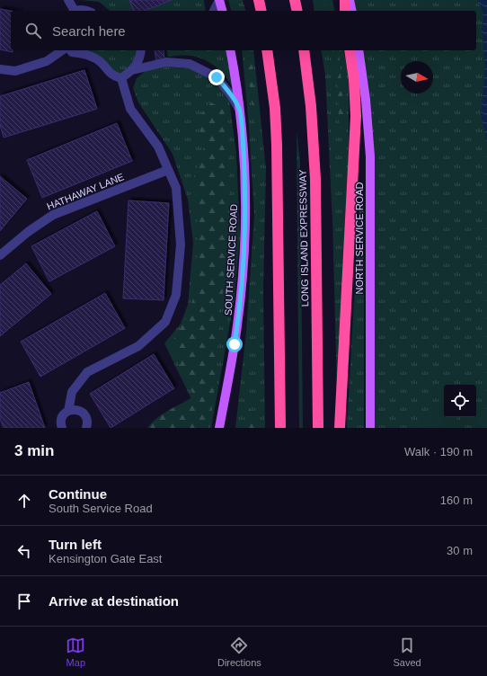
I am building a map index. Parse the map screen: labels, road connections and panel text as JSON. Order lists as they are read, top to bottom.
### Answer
{
  "streets": {
    "highway": ["LONG ISLAND EXPRESSWAY"],
    "main road": ["NORTH SERVICE ROAD", "SOUTH SERVICE ROAD"],
    "street": ["HATHAWAY LANE"]
  },
  "north": "right",
  "page": {
    "search": "Search here",
    "heading": ["3 min", "Walk · 190 m"],
    "list": [
      ["Continue", "South Service Road", "160 m"],
      ["Turn left", "Kensington Gate East", "30 m"],
      "Arrive at destination"
    ],
    "nav": ["Map", "Directions", "Saved"]
  }
}
